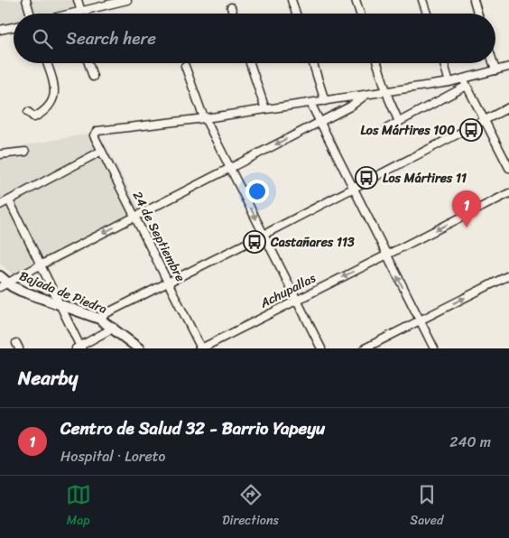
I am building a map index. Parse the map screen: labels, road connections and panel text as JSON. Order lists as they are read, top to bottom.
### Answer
{
  "streets": {
    "main road": ["Bajada de Piedra"],
    "street": ["24 de Septiembre", "Achupallas"]
  },
  "crossings": [
    ["24 de Septiembre", "Achupallas"]
  ],
  "one_way": ["Achupallas"],
  "places": {
    "bus stop": ["Los Mártires 100", "Los Mártires 11", "Castañares 113"]
  },
  "page": {
    "search": "Search here",
    "pins": "1",
    "heading": "Nearby",
    "list": [
      {
        "mark": "1",
        "name": "Centro de Salud 32 - Barrio Yapeyu",
        "note": "Hospital · Loreto",
        "value": "240 m"
      }
    ],
    "nav": ["Map", "Directions", "Saved"]
  }
}
